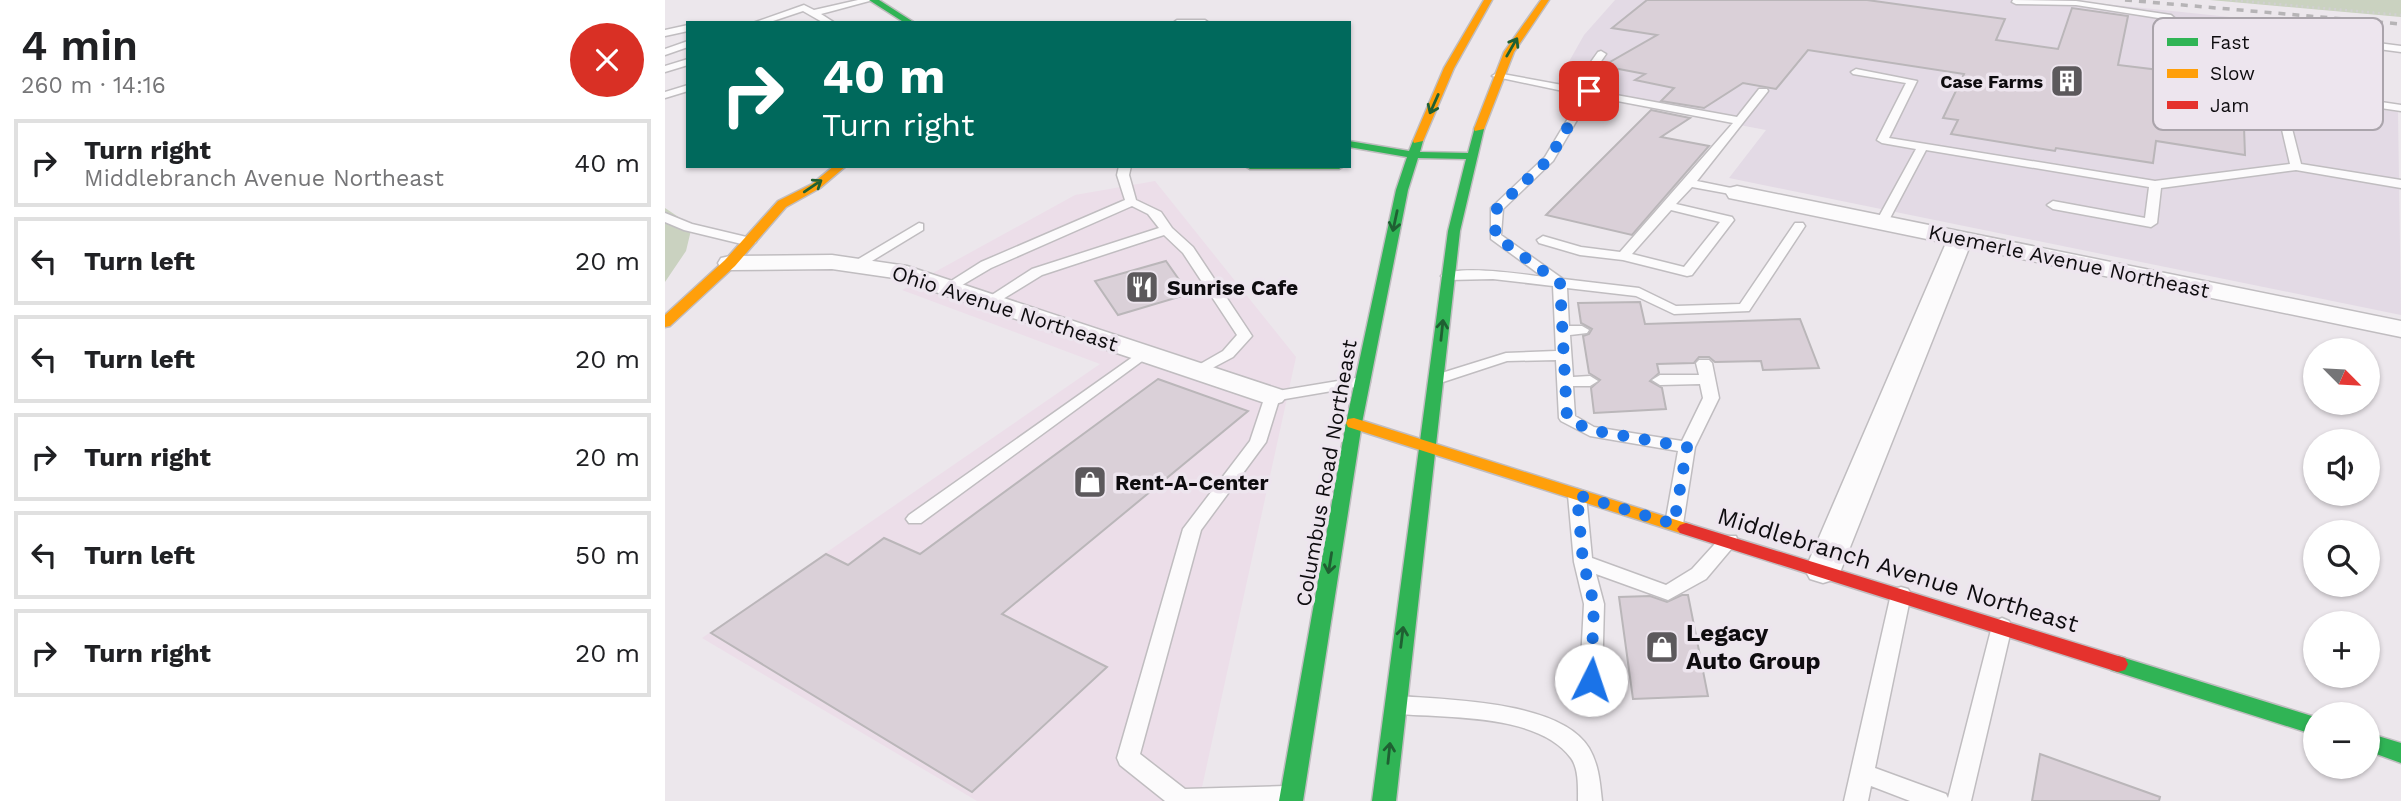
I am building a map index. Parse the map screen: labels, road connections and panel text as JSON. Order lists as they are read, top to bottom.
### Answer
{
  "streets": {
    "main road": ["Columbus Road Northeast", "Middlebranch Avenue Northeast"],
    "street": ["Kuemerle Avenue Northeast", "Ohio Avenue Northeast"]
  },
  "crossings": [
    ["Columbus Road Northeast", "Middlebranch Avenue Northeast"]
  ],
  "places": {
    "building": ["Case Farms"],
    "restaurant": ["Sunrise Cafe"],
    "shop": ["Rent-A-Center", "Legacy Auto Group"]
  },
  "legend": ["Fast", "Slow", "Jam"],
  "north": "bottom right",
  "page": {
    "heading": ["4 min", "260 m · 14:16"],
    "turn": ["40 m", "Turn right"],
    "list": [
      {
        "name": "Turn right",
        "note": "Middlebranch Avenue Northeast",
        "value": "40 m"
      },
      {
        "name": "Turn left",
        "value": "20 m"
      },
      {
        "name": "Turn left",
        "value": "20 m"
      },
      {
        "name": "Turn right",
        "value": "20 m"
      },
      {
        "name": "Turn left",
        "value": "50 m"
      },
      {
        "name": "Turn right",
        "value": "20 m"
      }
    ],
    "map_buttons": ["+", "−"]
  }
}
